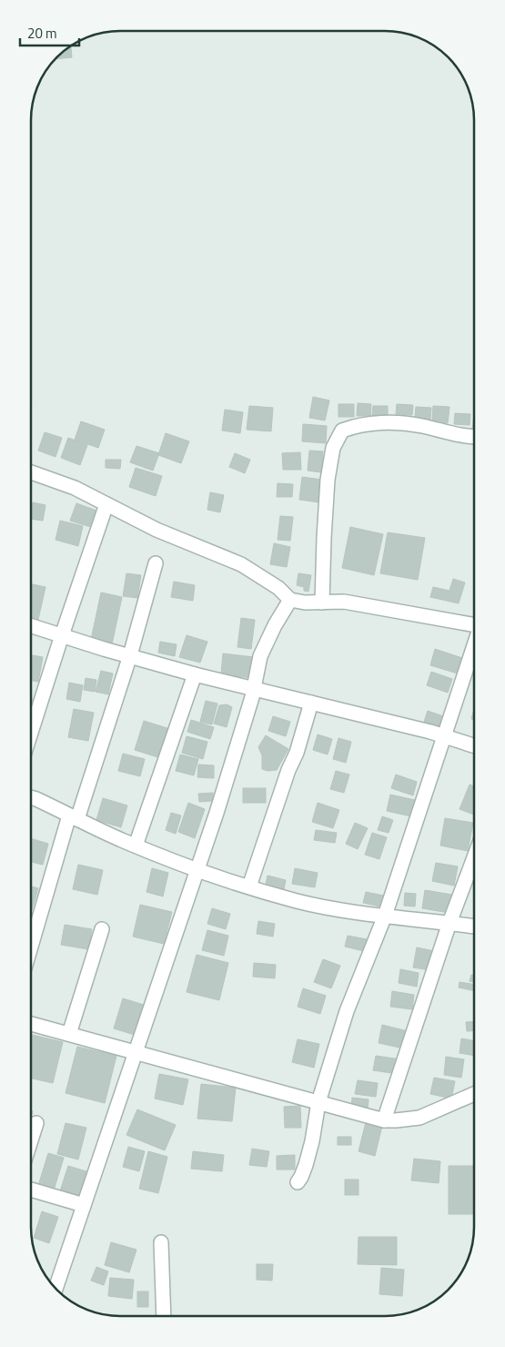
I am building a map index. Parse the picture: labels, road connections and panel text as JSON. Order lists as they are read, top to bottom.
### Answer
{
  "scale_bar": "20 m"
}
